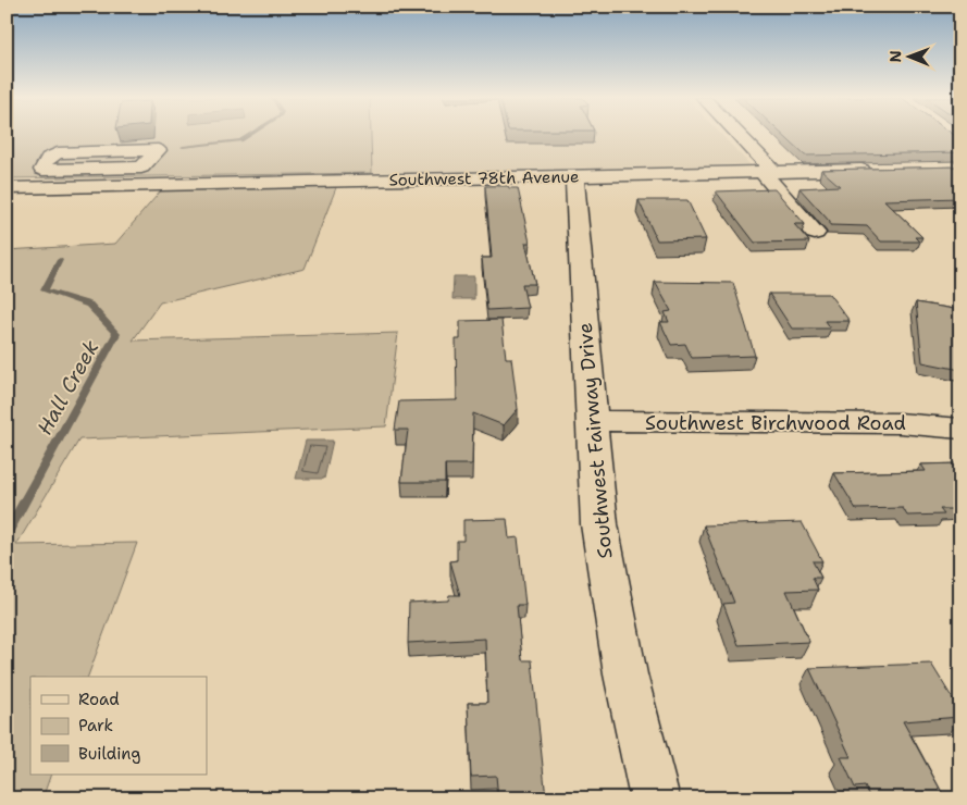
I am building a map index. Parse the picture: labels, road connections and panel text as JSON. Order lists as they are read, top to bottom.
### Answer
{
  "streets": {
    "street": ["Southwest 78th Avenue", "Southwest Birchwood Road", "Southwest Fairway Drive"]
  },
  "crossings": [
    ["Southwest 78th Avenue", "Southwest Fairway Drive"],
    ["Southwest Birchwood Road", "Southwest Fairway Drive"]
  ],
  "water": ["Hall Creek"],
  "legend": ["Road", "Park", "Building"],
  "north": "left"
}
